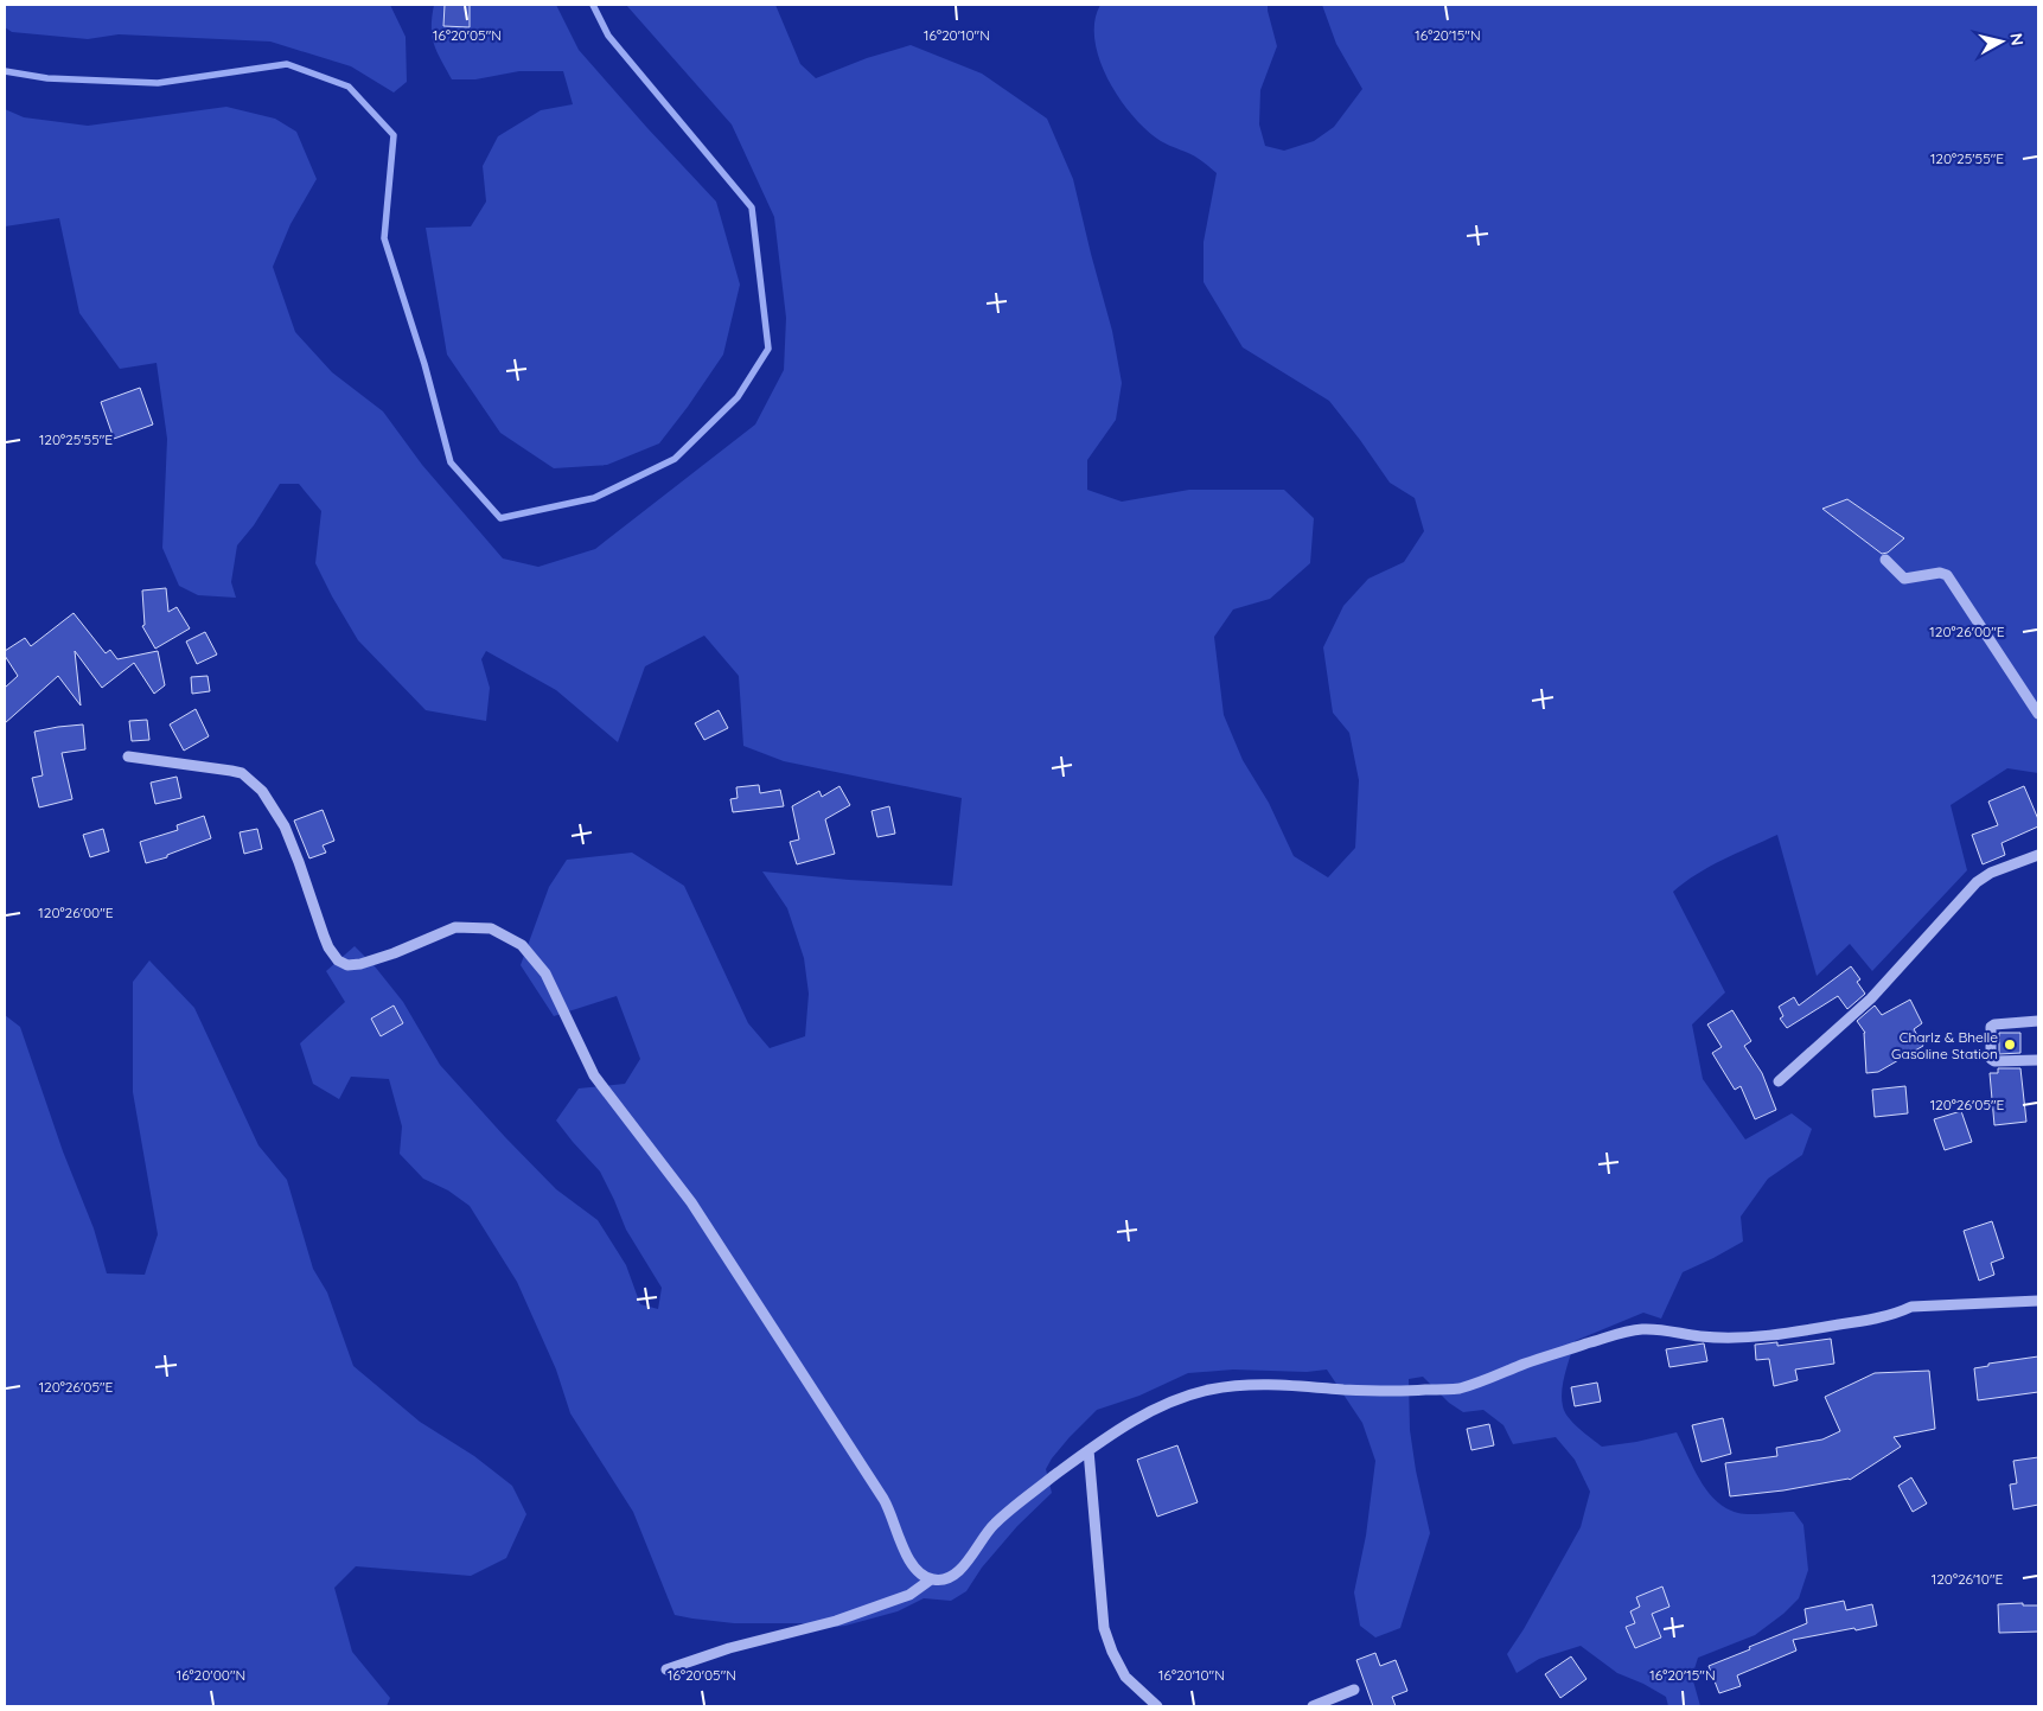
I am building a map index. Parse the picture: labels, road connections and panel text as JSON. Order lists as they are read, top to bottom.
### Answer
{
  "places": ["Charlz & Bhelle Gasoline Station"],
  "north": "right",
  "coordinates": [
    "16°20'05\"N",
    "16°20'10\"N",
    "16°20'15\"N",
    "120°25'55\"E",
    "120°26'00\"E",
    "120°26'05\"E",
    "120°26'10\"E",
    "16°20'00\"N"
  ]
}
